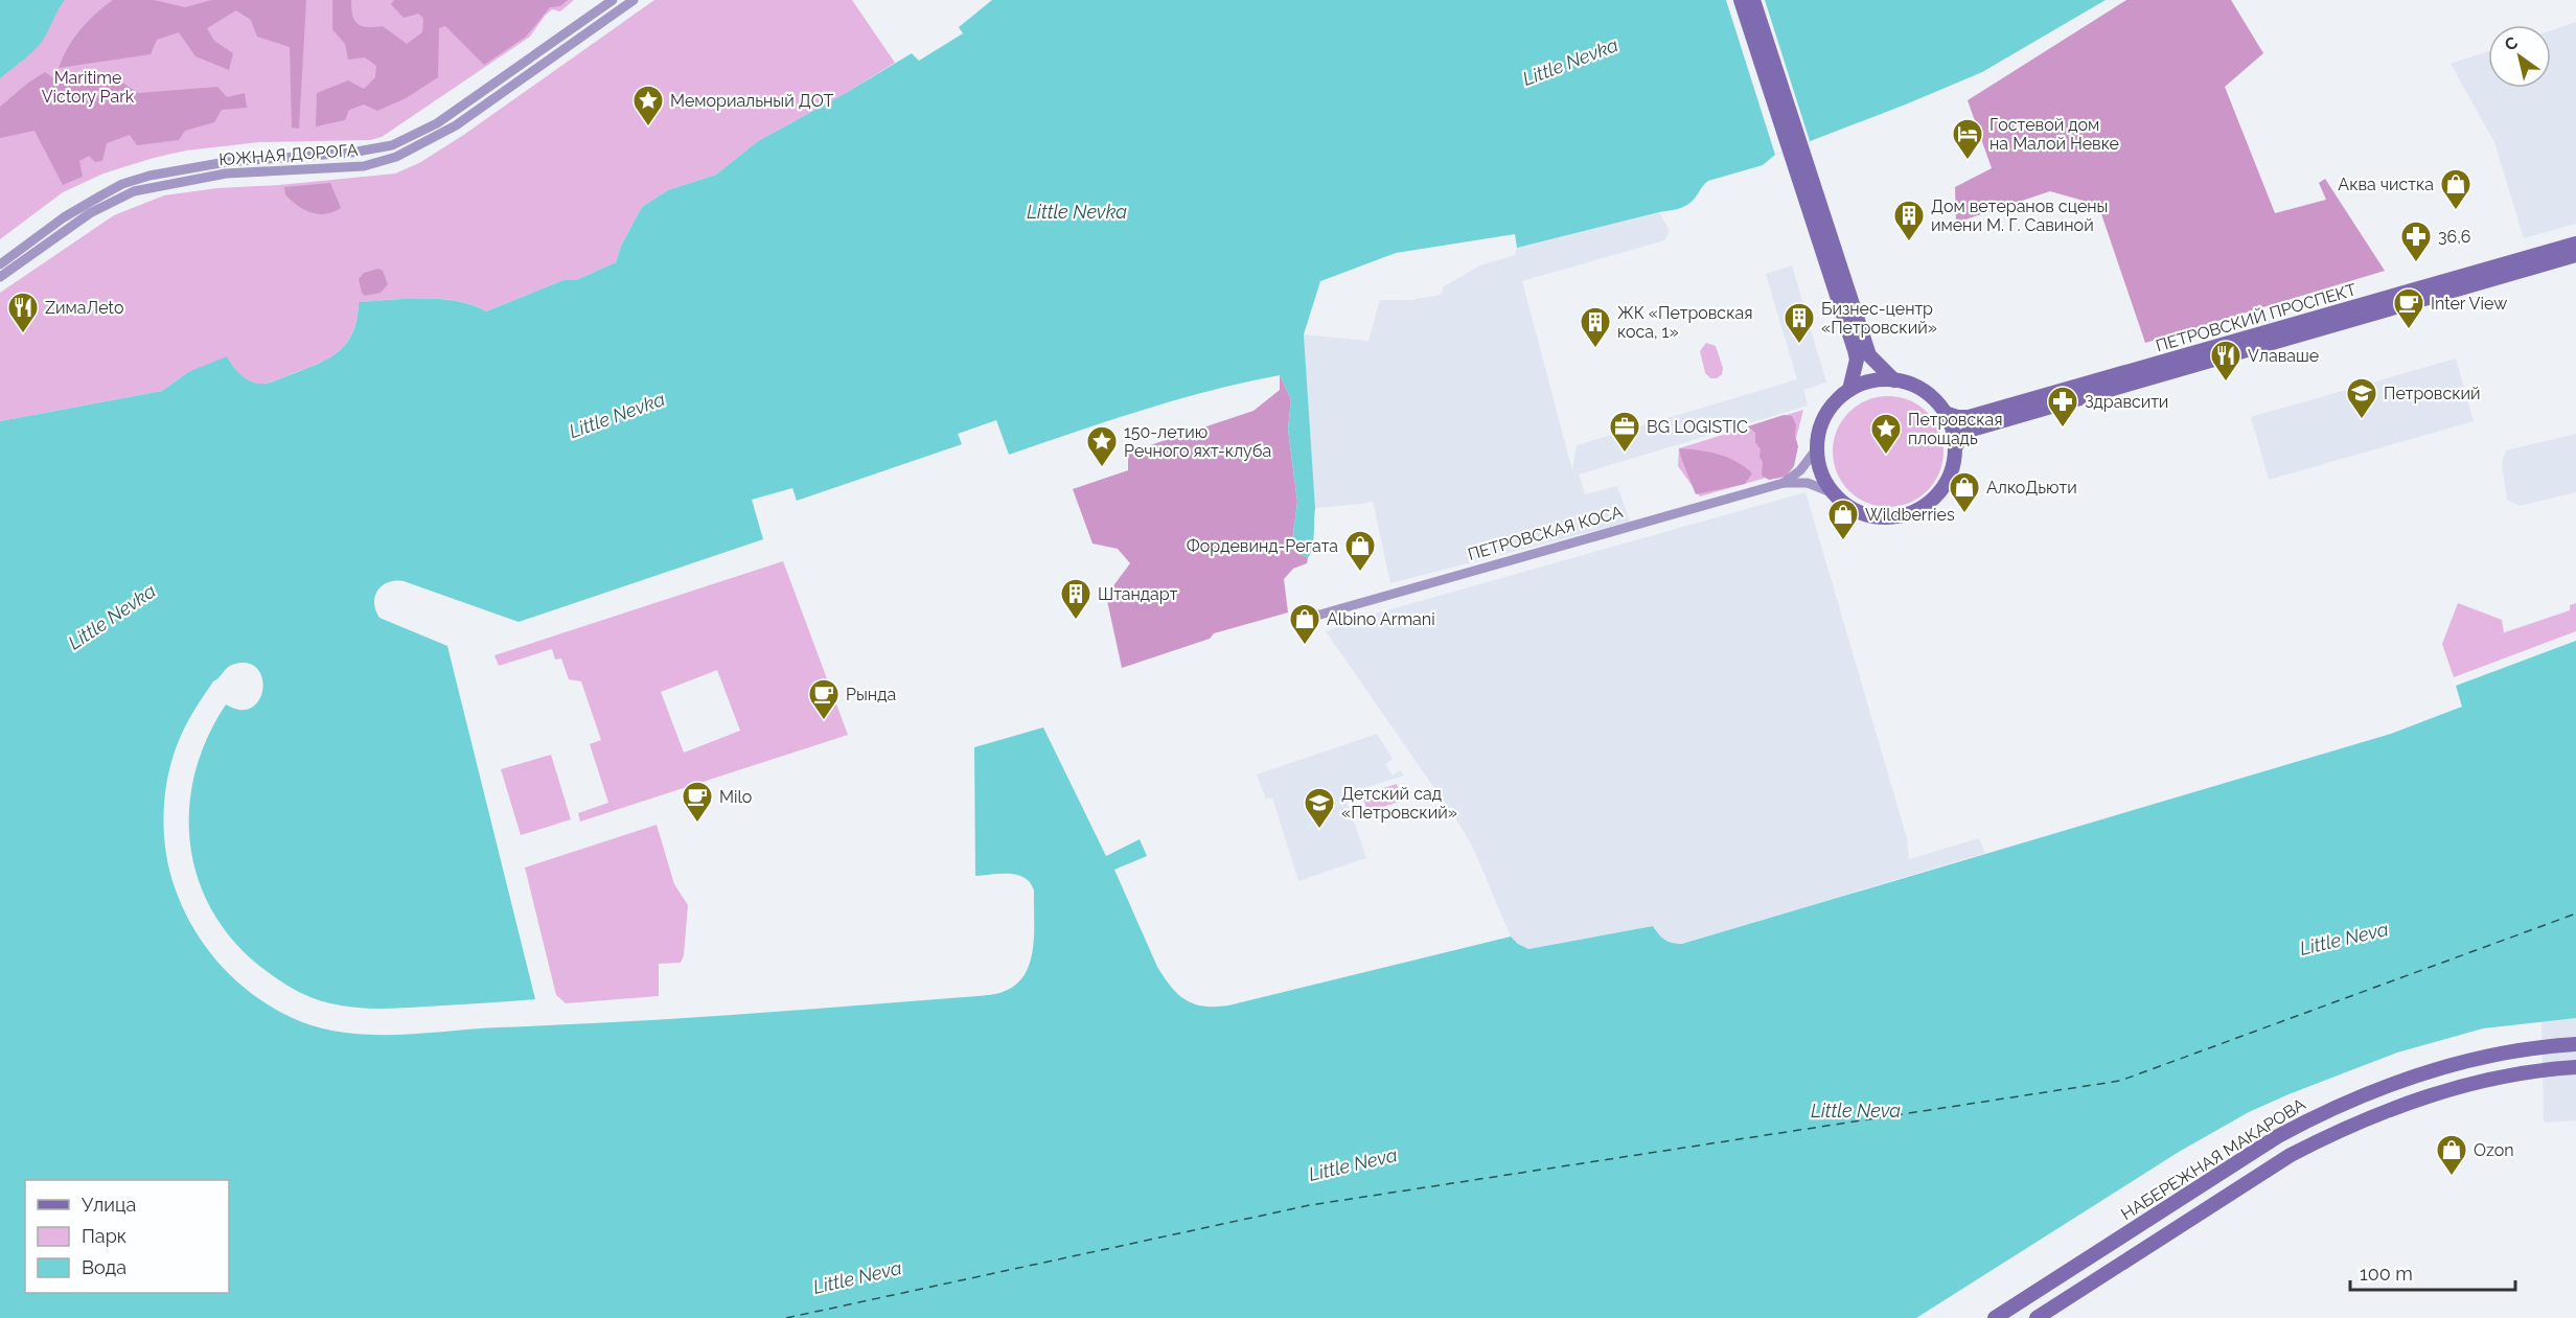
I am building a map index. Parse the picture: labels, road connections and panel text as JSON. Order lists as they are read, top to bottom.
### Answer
{
  "streets": {
    "street": [
      "ЮЖНАЯ ДОРОГА",
      "ПЕТРОВСКИЙ ПРОСПЕКТ",
      "ПЕТРОВСКАЯ КОСА",
      "НАБЕРЕЖНАЯ МАКАРОВА"
    ]
  },
  "crossings": [
    ["ПЕТРОВСКИЙ ПРОСПЕКТ", "ПЕТРОВСКАЯ КОСА"]
  ],
  "water": ["Little Nevka", "Little Neva"],
  "parks": ["Maritime Victory Park"],
  "places": {
    "place": ["Мемориальный ДОТ", "Петровская площадь", "150-летию Речного яхт-клуба"],
    "hotel": ["Гостевой дом на Малой Невке"],
    "shop": [
      "Аква чистка",
      "АлкоДьюти",
      "Wildberries",
      "Фордевинд-Регата",
      "Albino Armani",
      "Ozon"
    ],
    "building": [
      "Дом ветеранов сцены имени М. Г. Савиной",
      "Бизнес-центр «Петровский»",
      "ЖК «Петровская коса, 1»",
      "Штандарт"
    ],
    "pharmacy": ["36,6", "Здравсити"],
    "cafe": ["Inter View", "Рында", "Milo"],
    "restaurant": ["ZимаЛеtо", "Vлаваше"],
    "school or university": ["Петровский", "Детский сад «Петровский»"],
    "office": ["BG LOGISTIC"]
  },
  "legend": ["Улица", "Парк", "Вода"],
  "scale_bar": "100 m",
  "north": "top left"
}
